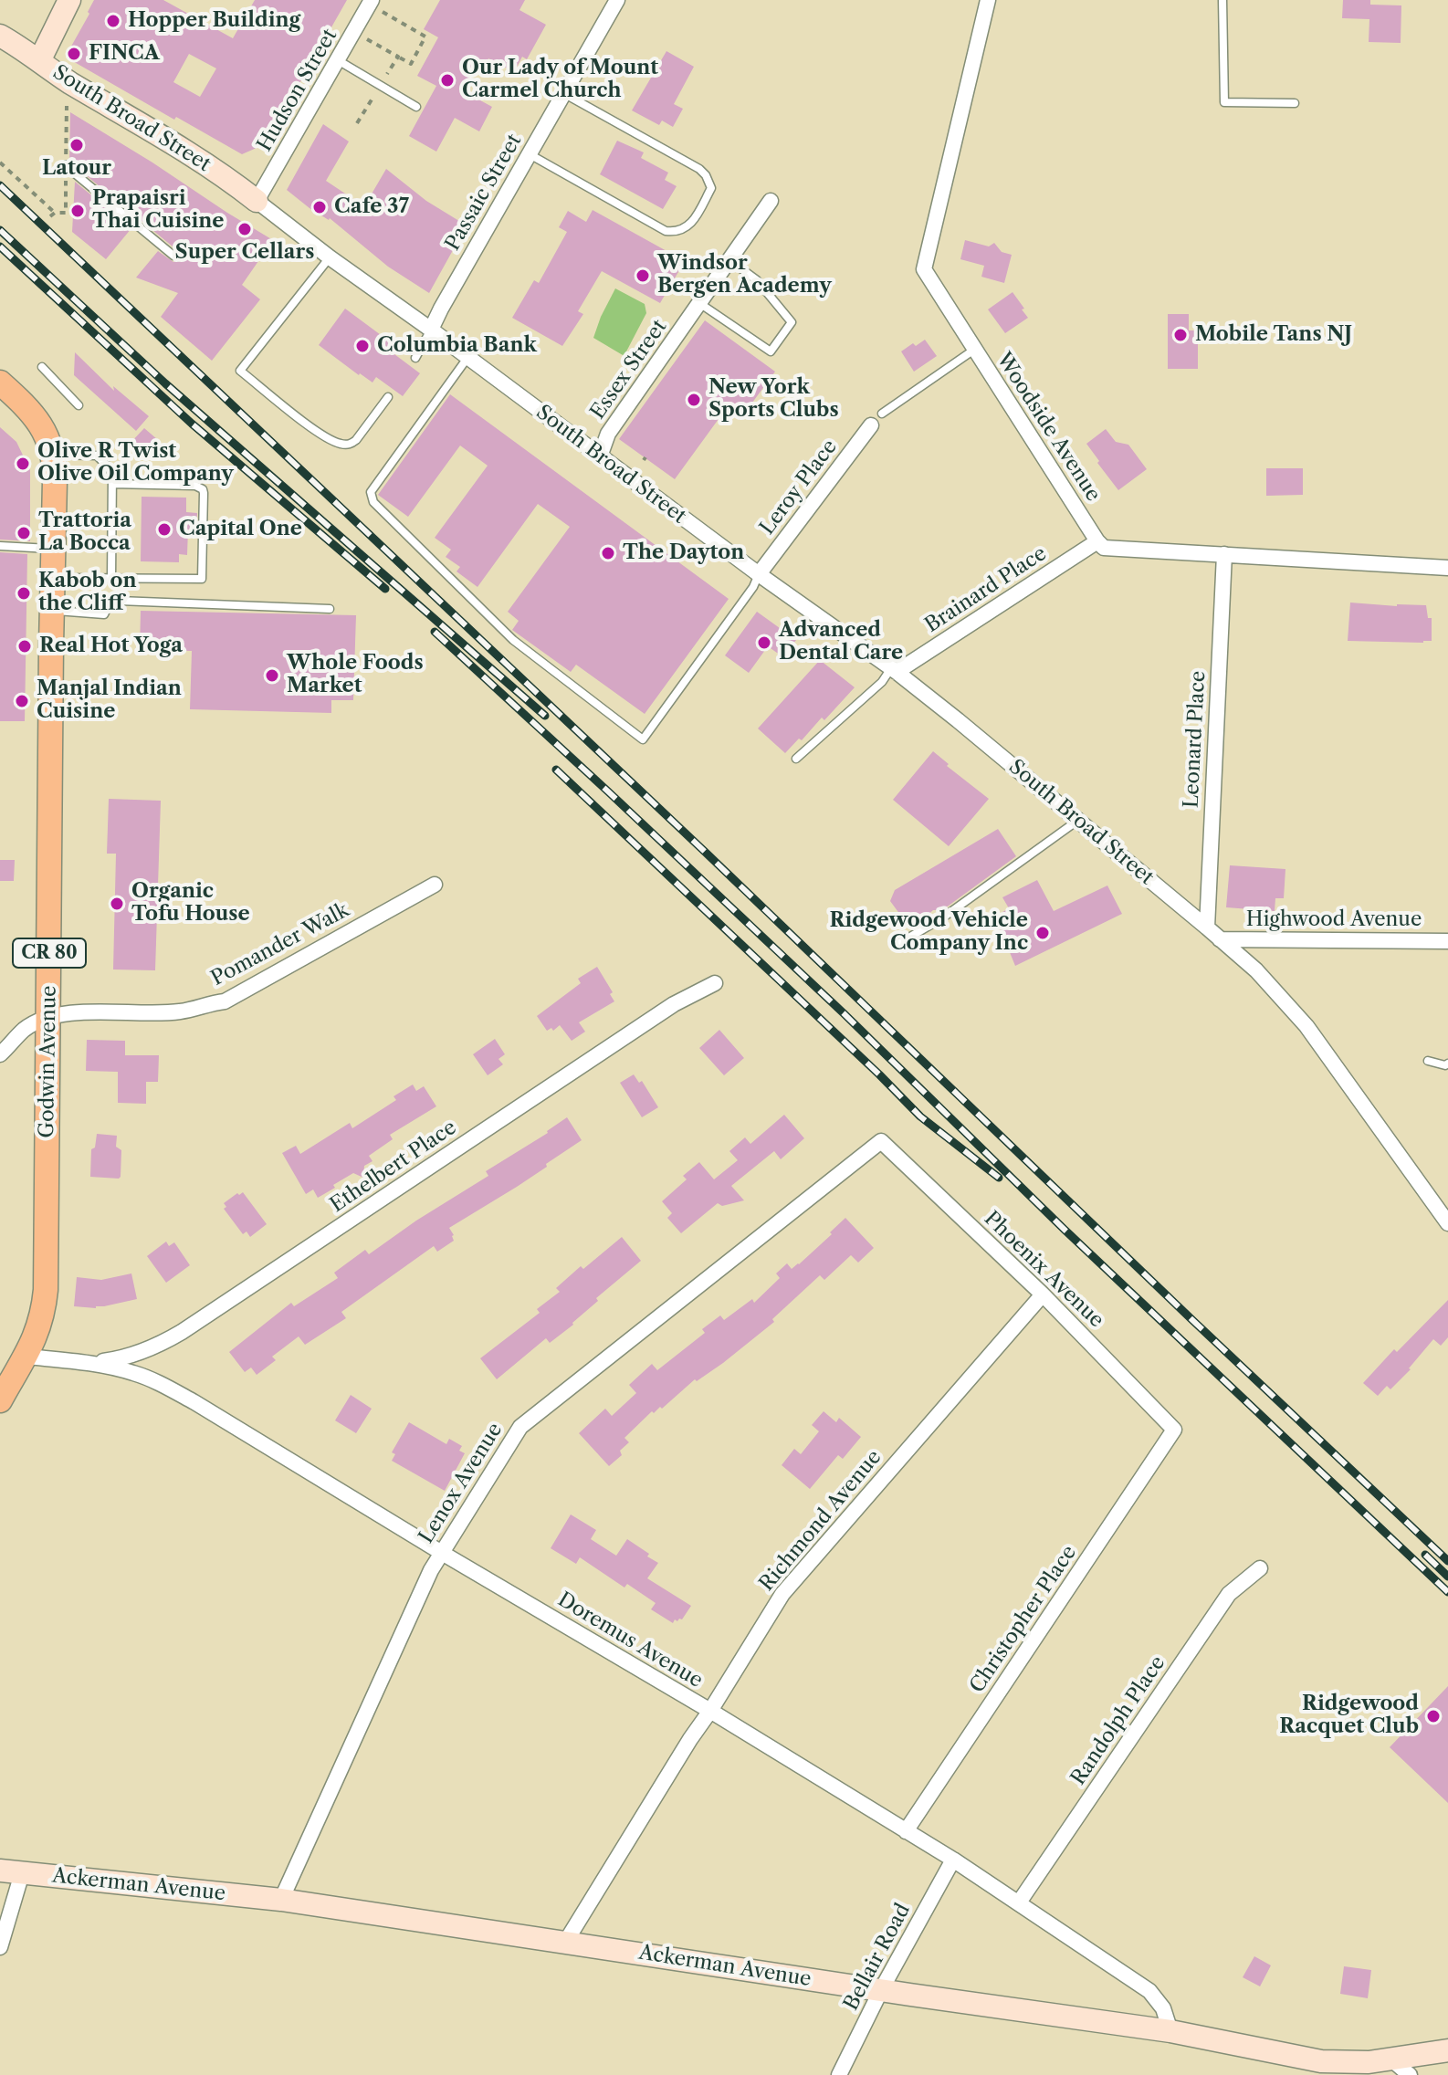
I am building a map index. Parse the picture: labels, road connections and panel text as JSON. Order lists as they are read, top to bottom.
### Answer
{
  "streets": {
    "main road": ["CR 80", "Godwin Avenue"],
    "street": [
      "Hudson Street",
      "South Broad Street",
      "Passaic Street",
      "Essex Street",
      "Woodside Avenue",
      "Leroy Place",
      "Brainard Place",
      "Leonard Place",
      "Highwood Avenue",
      "Pomander Walk",
      "Ethelbert Place",
      "Phoenix Avenue",
      "Lenox Avenue",
      "Richmond Avenue",
      "Christopher Place",
      "Doremus Avenue",
      "Randolph Place",
      "Ackerman Avenue",
      "Bellair Road"
    ]
  },
  "crossings": [
    ["Hudson Street", "South Broad Street"],
    ["South Broad Street", "Passaic Street"],
    ["South Broad Street", "Essex Street"],
    ["South Broad Street", "Leroy Place"],
    ["South Broad Street", "Brainard Place"],
    ["South Broad Street", "Leonard Place"],
    ["South Broad Street", "Highwood Avenue"],
    ["Woodside Avenue", "Brainard Place"],
    ["Pomander Walk", "Godwin Avenue"],
    ["CR 80", "Godwin Avenue"],
    ["Godwin Avenue", "Doremus Avenue"],
    ["Ethelbert Place", "Doremus Avenue"],
    ["Phoenix Avenue", "Lenox Avenue"],
    ["Phoenix Avenue", "Richmond Avenue"],
    ["Phoenix Avenue", "Christopher Place"],
    ["Lenox Avenue", "Doremus Avenue"],
    ["Lenox Avenue", "Ackerman Avenue"],
    ["Richmond Avenue", "Doremus Avenue"],
    ["Richmond Avenue", "Ackerman Avenue"],
    ["Christopher Place", "Doremus Avenue"],
    ["Doremus Avenue", "Randolph Place"],
    ["Doremus Avenue", "Ackerman Avenue"],
    ["Doremus Avenue", "Bellair Road"],
    ["Ackerman Avenue", "Bellair Road"]
  ],
  "places": [
    "Hopper Building",
    "FINCA",
    "Our Lady of Mount Carmel Church",
    "Latour",
    "Cafe 37",
    "Prapaisri Thai Cuisine",
    "Super Cellars",
    "Windsor Bergen Academy",
    "Mobile Tans NJ",
    "Columbia Bank",
    "New York Sports Clubs",
    "Olive R Twist Olive Oil Company",
    "Capital One",
    "Trattoria La Bocca",
    "The Dayton",
    "Kabob on the Cliff",
    "Advanced Dental Care",
    "Real Hot Yoga",
    "Whole Foods Market",
    "Manjal Indian Cuisine",
    "Organic Tofu House",
    "Ridgewood Vehicle Company Inc",
    "Ridgewood Racquet Club"
  ]
}
